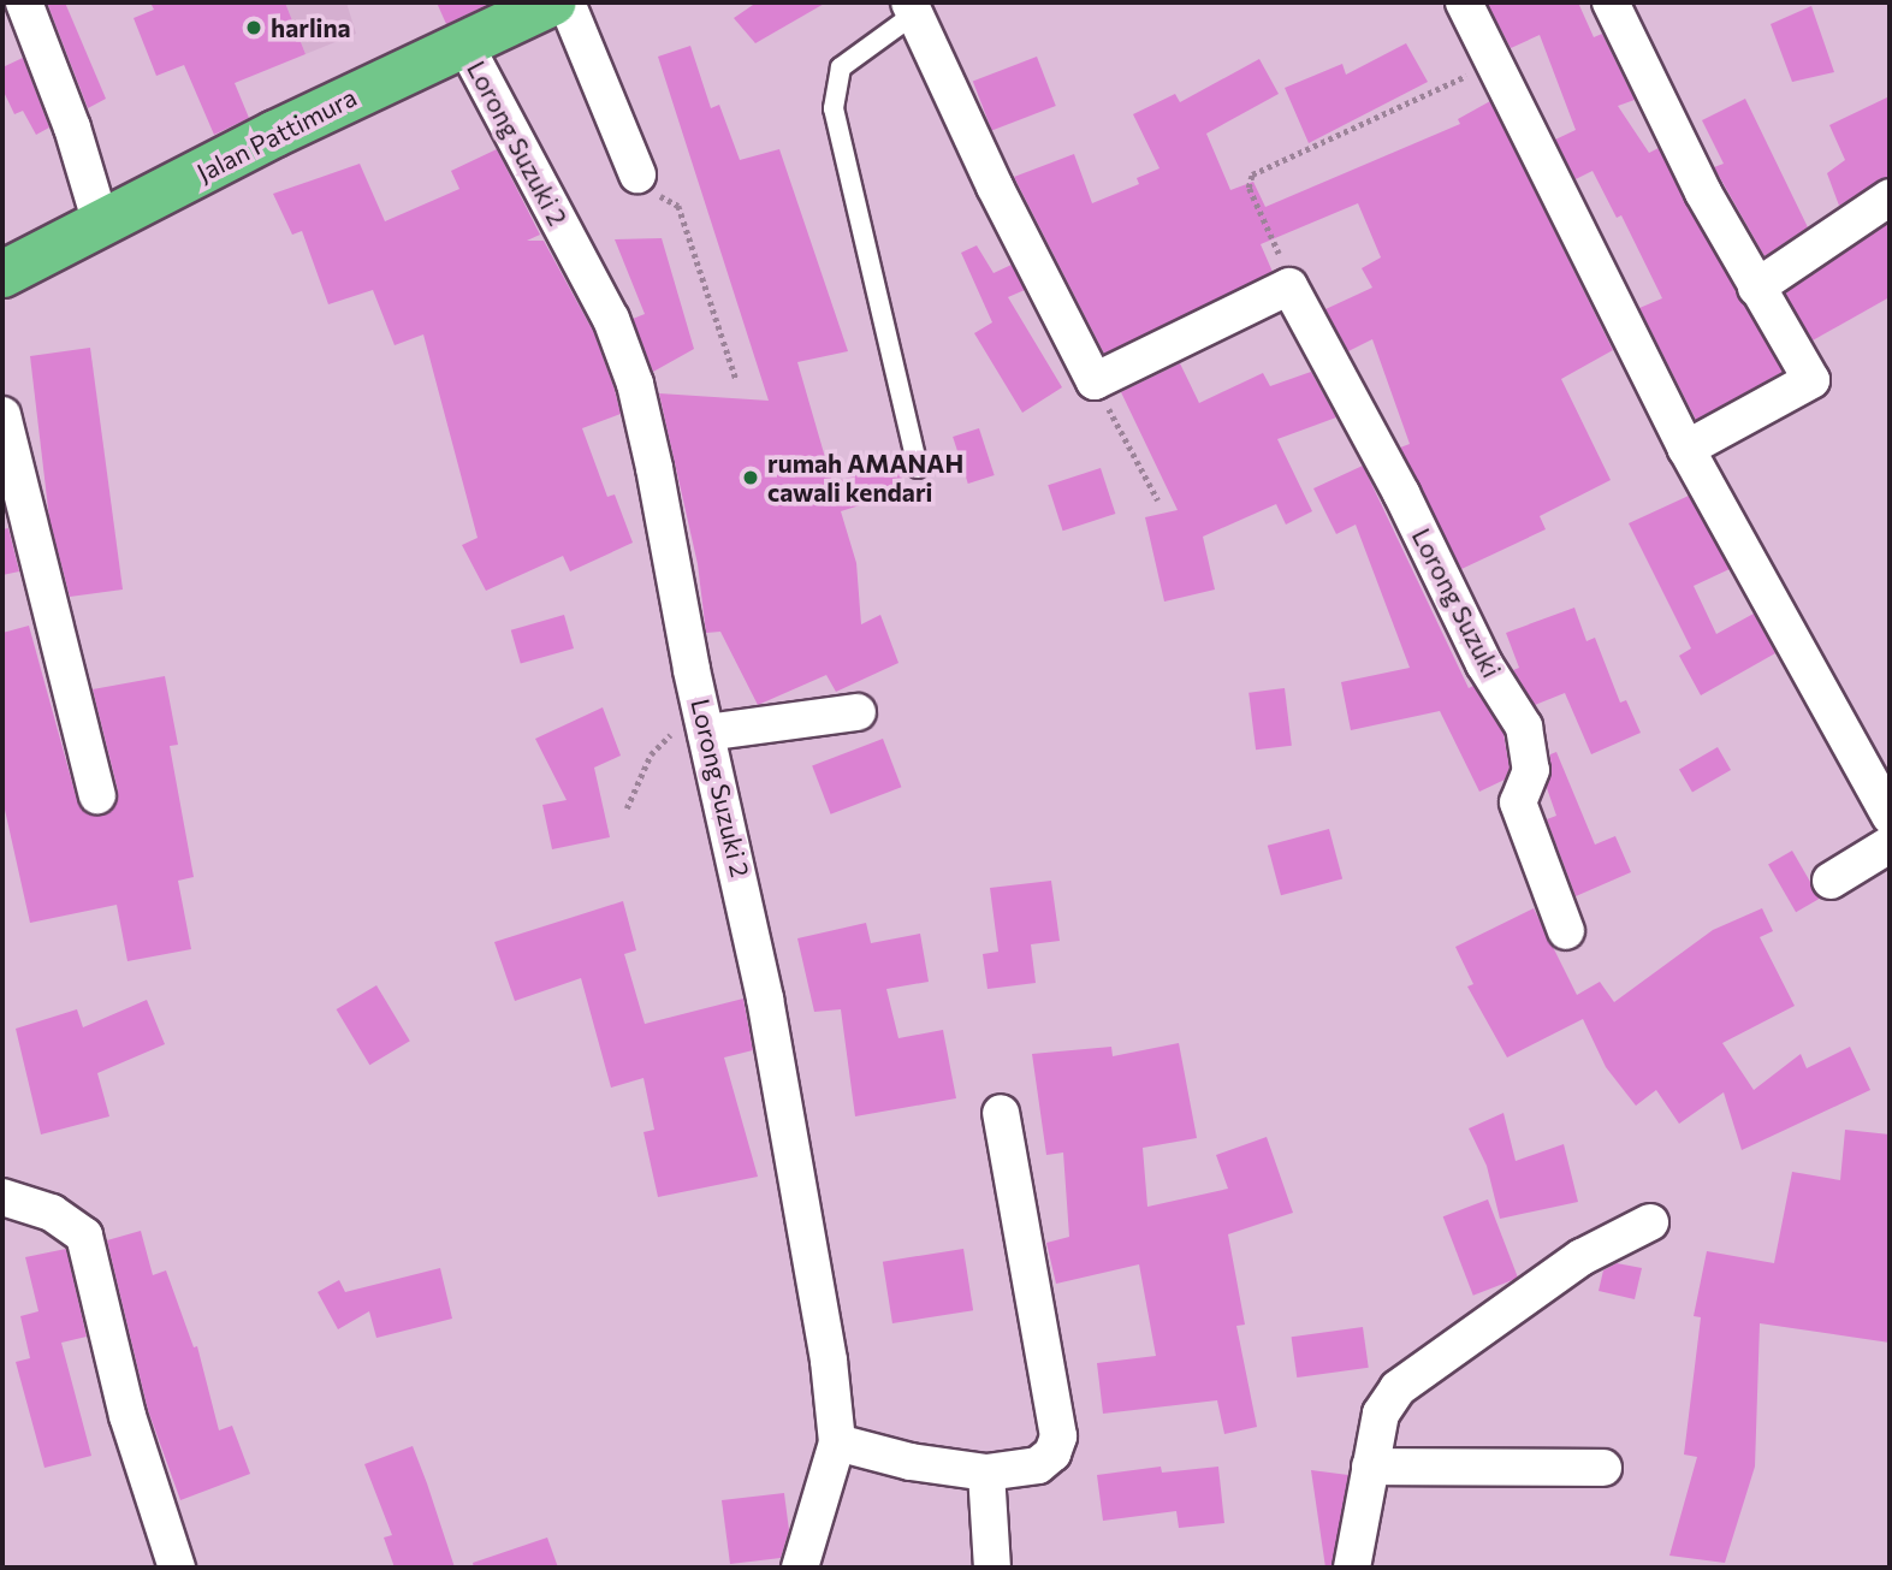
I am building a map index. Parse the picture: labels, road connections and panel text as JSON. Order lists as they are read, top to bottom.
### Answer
{
  "streets": {
    "highway": ["Jalan Pattimura"],
    "street": ["Lorong Suzuki 2", "Lorong Suzuki"]
  },
  "crossings": [
    ["Jalan Pattimura", "Lorong Suzuki 2"]
  ],
  "places": ["harlina", "rumah AMANAH cawali kendari"]
}
